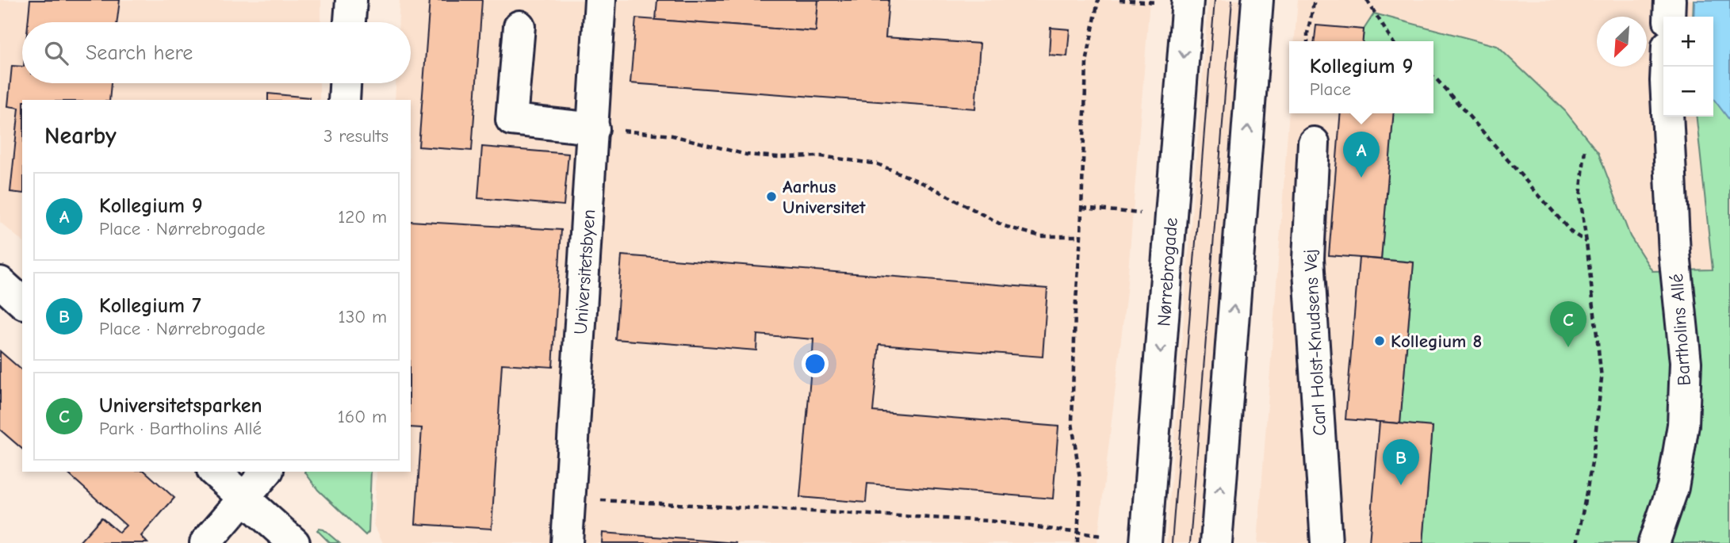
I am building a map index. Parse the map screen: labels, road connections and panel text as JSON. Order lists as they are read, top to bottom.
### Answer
{
  "streets": {
    "street": [
      "Universitetsbyen",
      "Nørrebrogade",
      "Bartholins Allé",
      "Carl Holst-Knudsens Vej"
    ]
  },
  "places": ["Aarhus Universitet", "Kollegium 8"],
  "north": "bottom left",
  "page": {
    "map_buttons": ["+", "−"],
    "search": "Search here",
    "popup": ["Kollegium 9", "Place"],
    "heading": ["Nearby", "3 results"],
    "pins": ["A", "C", "B"],
    "list": [
      {
        "mark": "A",
        "name": "Kollegium 9",
        "note": "Place · Nørrebrogade",
        "value": "120 m"
      },
      {
        "mark": "B",
        "name": "Kollegium 7",
        "note": "Place · Nørrebrogade",
        "value": "130 m"
      },
      {
        "mark": "C",
        "name": "Universitetsparken",
        "note": "Park · Bartholins Allé",
        "value": "160 m"
      }
    ]
  }
}
